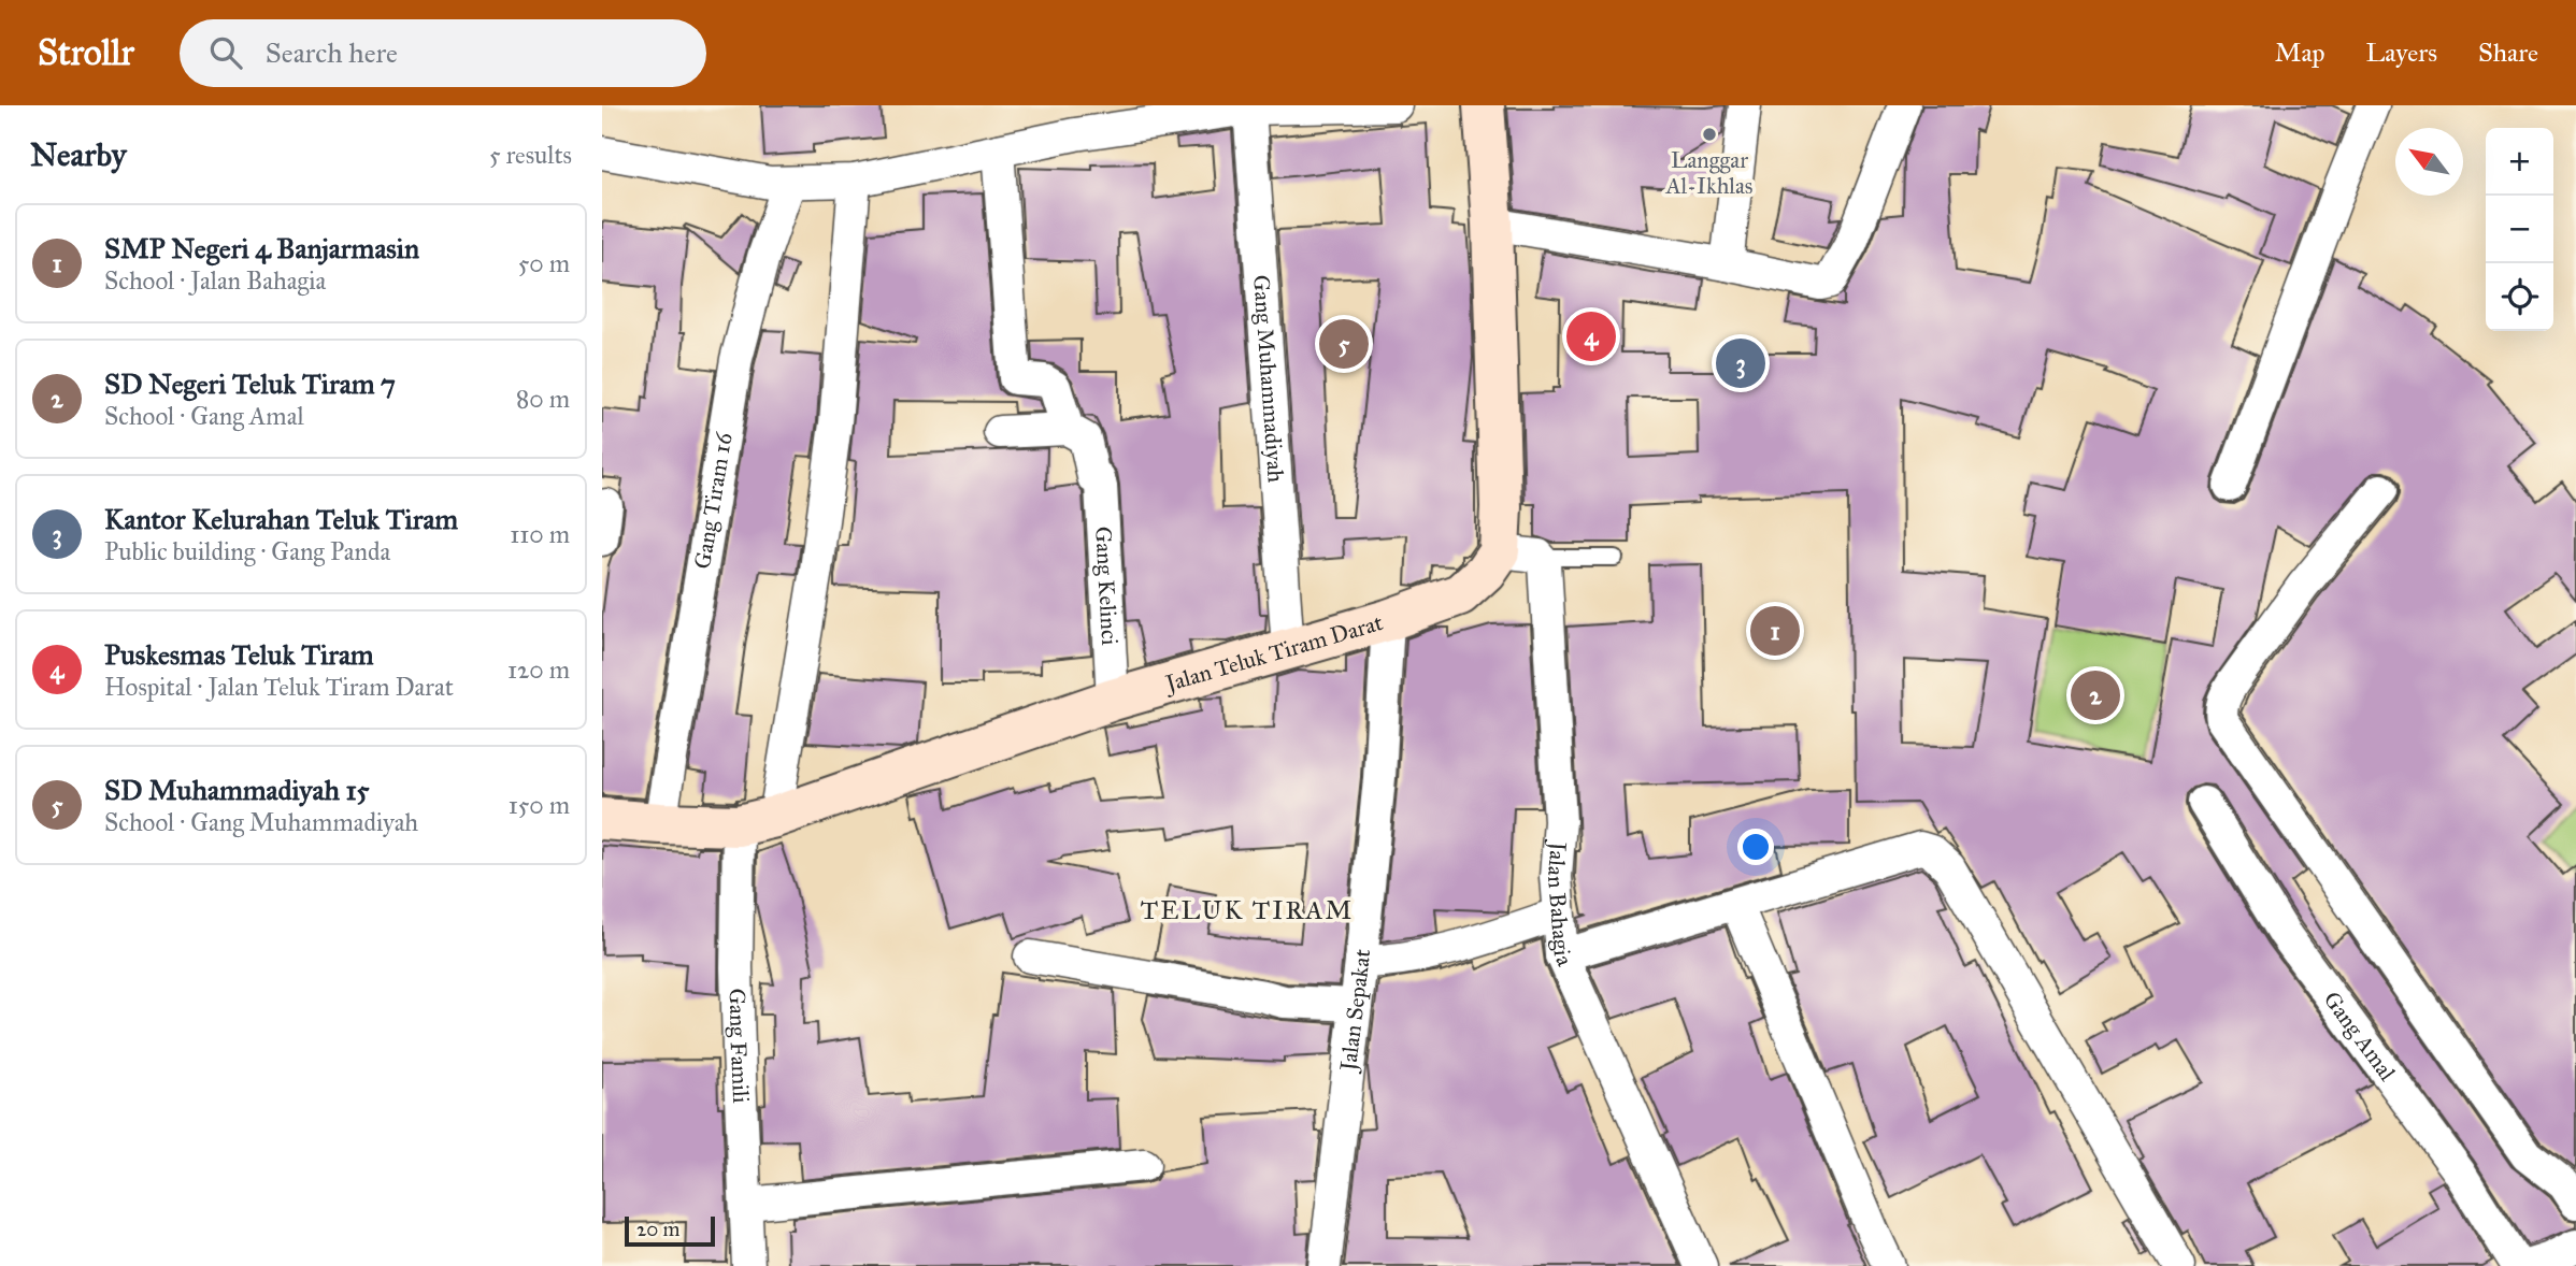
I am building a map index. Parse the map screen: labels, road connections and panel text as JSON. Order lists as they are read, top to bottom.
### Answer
{
  "streets": {
    "street": [
      "Gang Muhammadiyah",
      "Gang Tiram 16",
      "Gang Kelinci",
      "Jalan Teluk Tiram Darat",
      "Jalan Bahagia",
      "Jalan Sepakat",
      "Gang Amal",
      "Gang Famili"
    ]
  },
  "crossings": [
    ["Gang Muhammadiyah", "Jalan Teluk Tiram Darat"],
    ["Gang Tiram 16", "Jalan Teluk Tiram Darat"],
    ["Gang Kelinci", "Jalan Teluk Tiram Darat"],
    ["Jalan Teluk Tiram Darat", "Jalan Sepakat"],
    ["Jalan Teluk Tiram Darat", "Gang Famili"]
  ],
  "districts": ["TELUK TIRAM"],
  "places": ["Langgar Al-Ikhlas"],
  "scale_bar": "20 m",
  "north": "top left",
  "page": {
    "header": "Strollr",
    "search": "Search here",
    "nav": ["Map", "Layers", "Share"],
    "heading": ["Nearby", "5 results"],
    "map_buttons": ["+", "−"],
    "list": [
      {
        "mark": "1",
        "name": "SMP Negeri 4 Banjarmasin",
        "note": "School · Jalan Bahagia",
        "value": "50 m"
      },
      {
        "mark": "2",
        "name": "SD Negeri Teluk Tiram 7",
        "note": "School · Gang Amal",
        "value": "80 m"
      },
      {
        "mark": "3",
        "name": "Kantor Kelurahan Teluk Tiram",
        "note": "Public building · Gang Panda",
        "value": "110 m"
      },
      {
        "mark": "4",
        "name": "Puskesmas Teluk Tiram",
        "note": "Hospital · Jalan Teluk Tiram Darat",
        "value": "120 m"
      },
      {
        "mark": "5",
        "name": "SD Muhammadiyah 15",
        "note": "School · Gang Muhammadiyah",
        "value": "150 m"
      }
    ],
    "pins": [
      "4",
      "5",
      "3",
      "1",
      "2"
    ],
    "scale": "20 m"
  }
}
